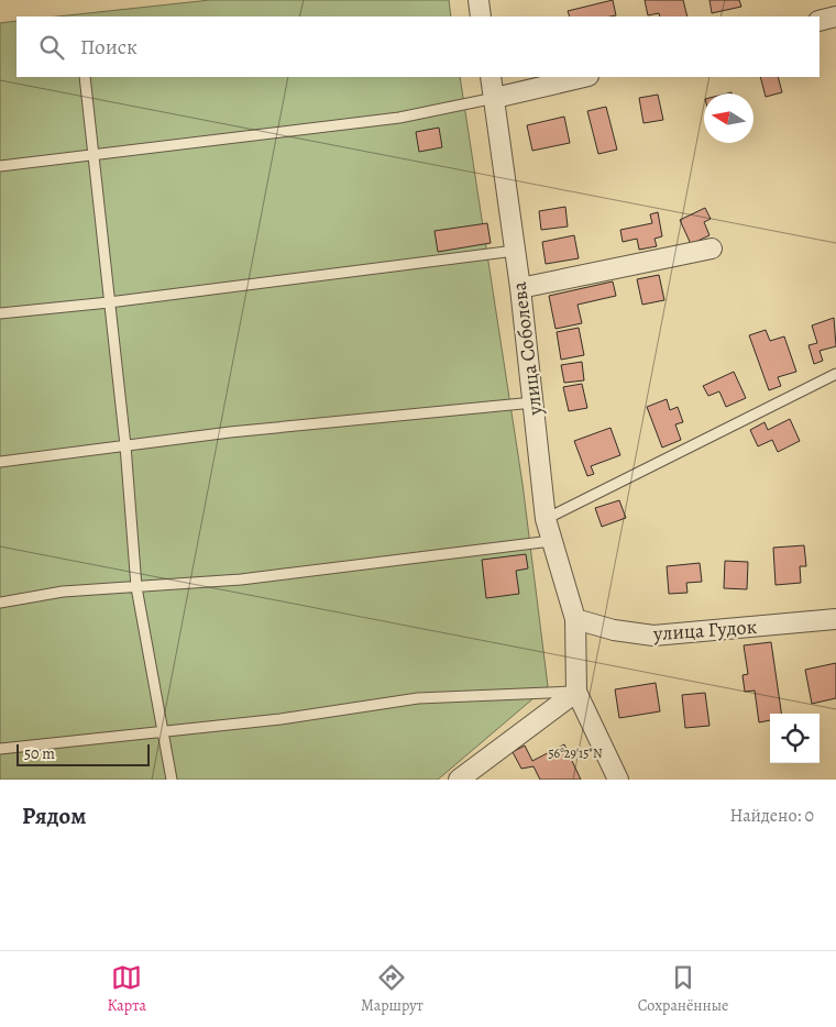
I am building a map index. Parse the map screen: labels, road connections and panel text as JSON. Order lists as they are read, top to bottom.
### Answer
{
  "streets": {
    "street": ["улица Соболева", "улица Гудок"]
  },
  "crossings": [
    ["улица Соболева", "улица Гудок"]
  ],
  "scale_bar": "50 m",
  "north": "left",
  "page": {
    "search": "Поиск",
    "scale": "50 m",
    "heading": ["Рядом", "Найдено: 0"],
    "nav": ["Карта", "Маршрут", "Сохранённые"]
  },
  "coordinates": ["56°29'15\"N"]
}
